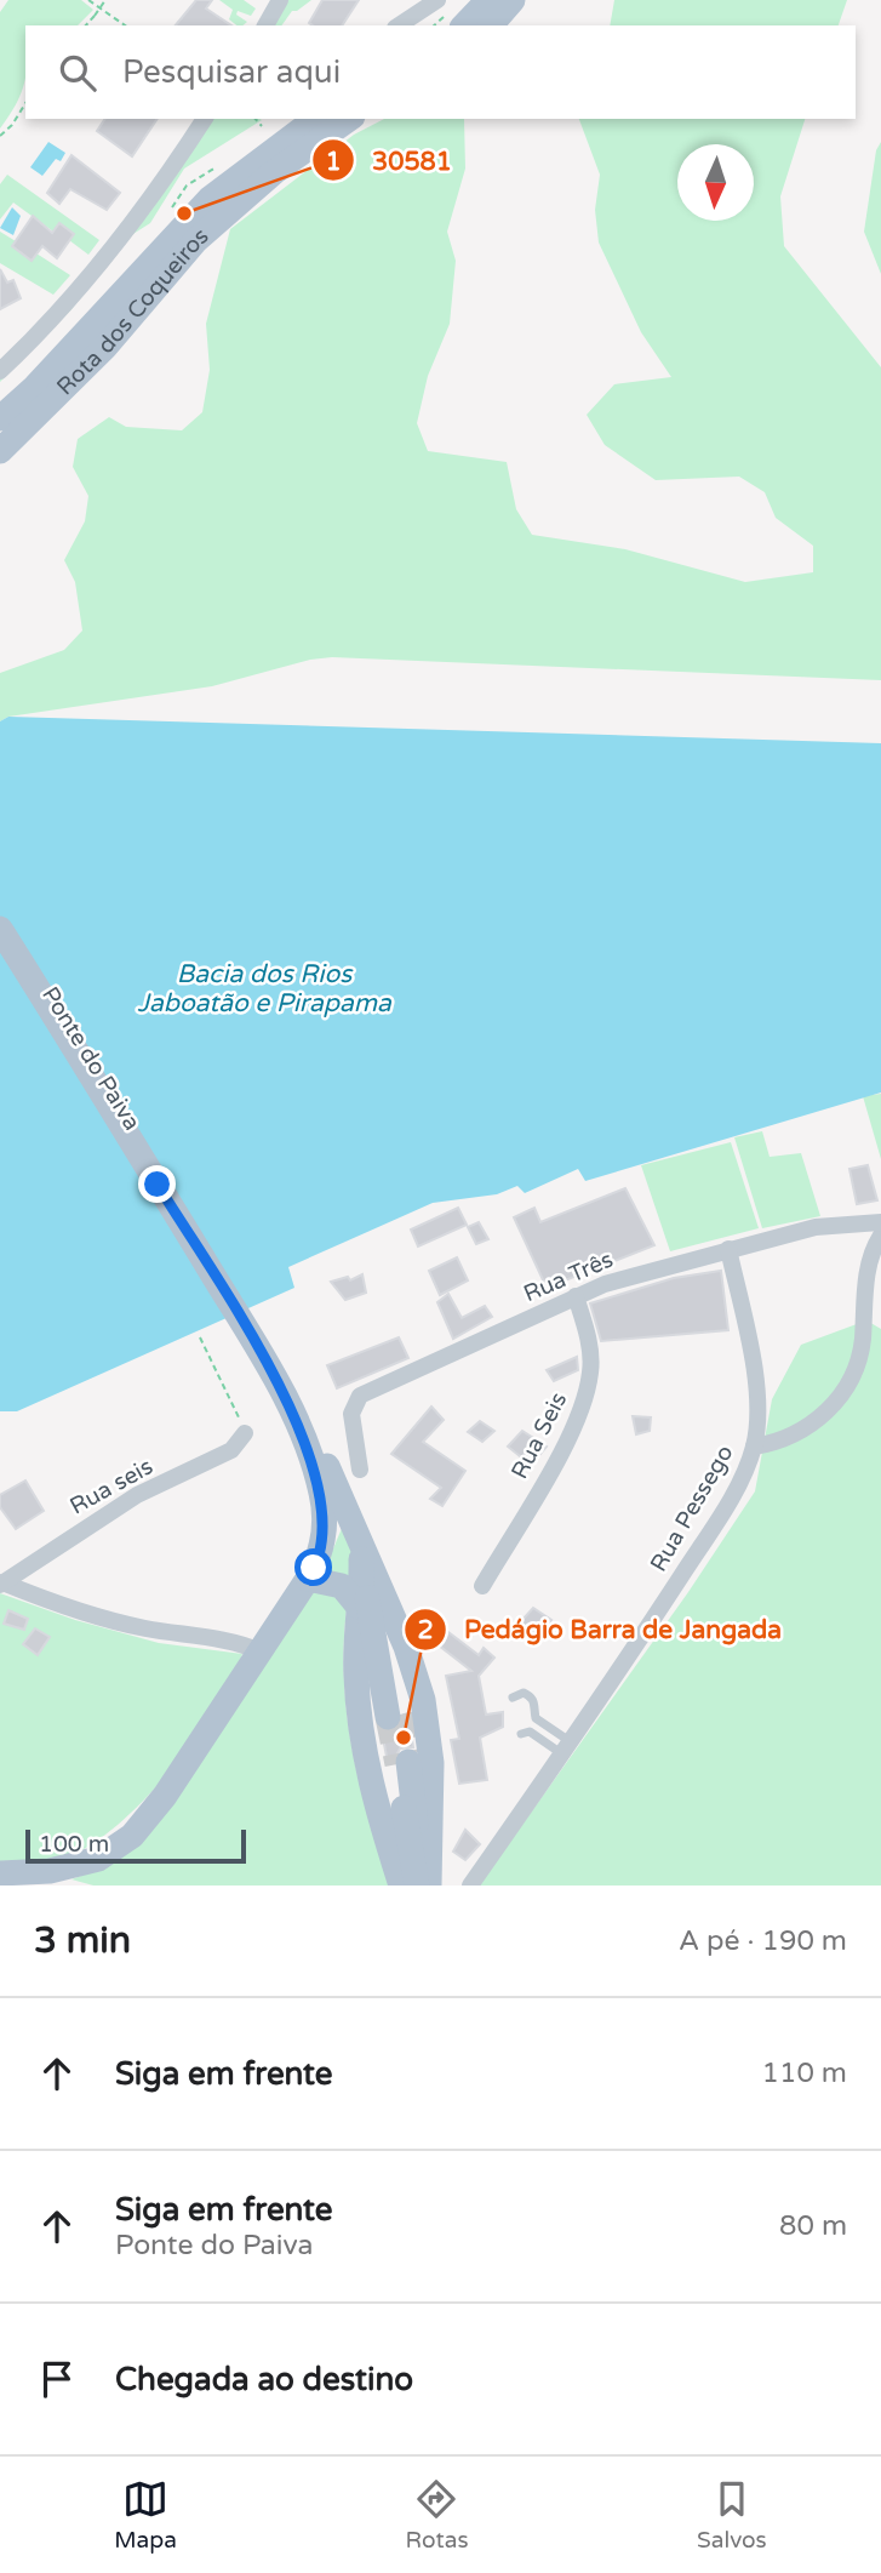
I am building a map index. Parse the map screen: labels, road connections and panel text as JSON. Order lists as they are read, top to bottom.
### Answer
{
  "streets": {
    "main road": ["Rota dos Coqueiros", "Ponte do Paiva"],
    "street": [
      "Rua Três",
      "Rua Seis",
      "Rua seis",
      "Rua Pessego"
    ]
  },
  "crossings": [
    ["Rua Três", "Rua Seis"],
    ["Rua Três", "Rua Pessego"]
  ],
  "water": ["Bacia dos Rios Jaboatão e Pirapama"],
  "places": ["30581", "Pedágio Barra de Jangada"],
  "scale_bar": "100 m",
  "north": "bottom",
  "page": {
    "search": "Pesquisar aqui",
    "scale": "100 m",
    "heading": ["3 min", "A pé · 190 m"],
    "list": [
      ["Siga em frente", "110 m"],
      ["Siga em frente", "Ponte do Paiva", "80 m"],
      "Chegada ao destino"
    ],
    "nav": ["Mapa", "Rotas", "Salvos"]
  }
}
